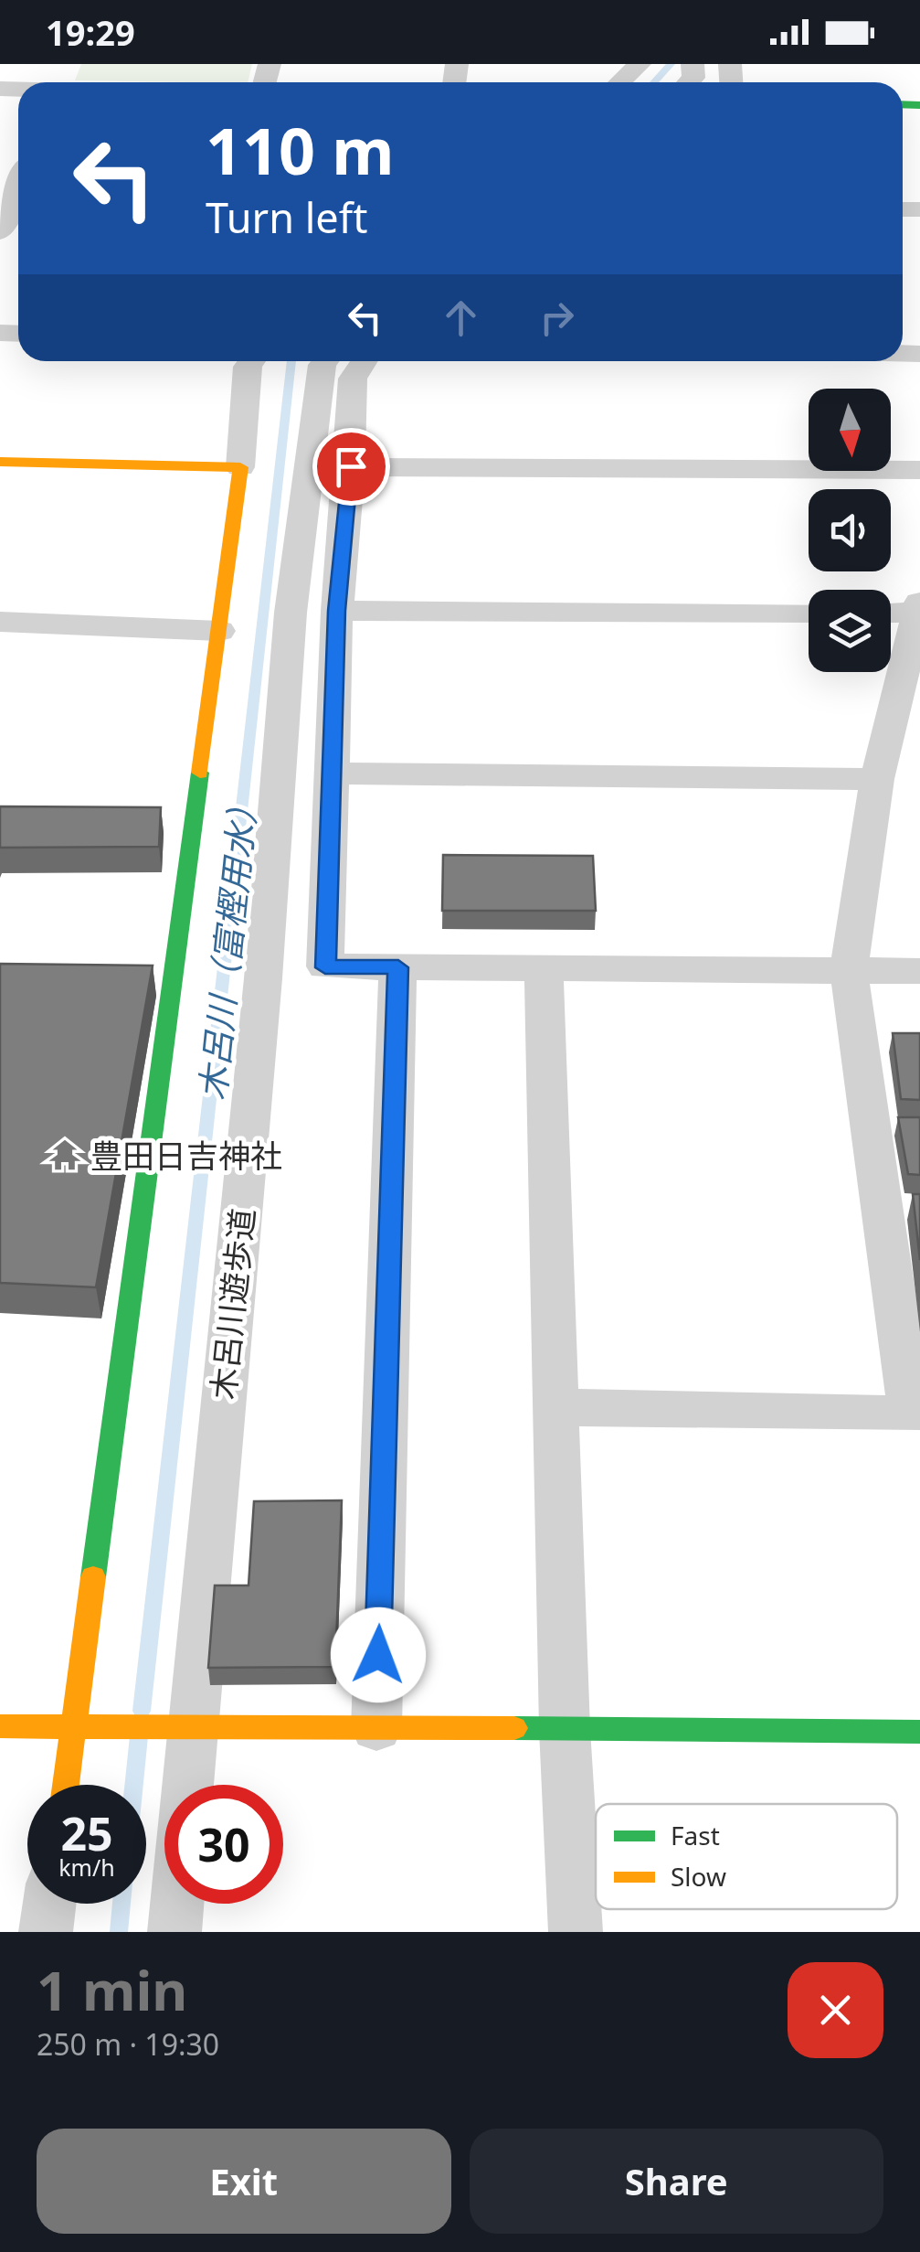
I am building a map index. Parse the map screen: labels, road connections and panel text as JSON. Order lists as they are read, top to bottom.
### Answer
{
  "streets": {
    "street": ["木呂川遊歩道"]
  },
  "water": ["木呂川（富樫用水）"],
  "places": {
    "temple": ["豊田日吉神社"]
  },
  "legend": ["Fast", "Slow"],
  "north": "bottom",
  "page": {
    "status": "19:29",
    "turn": ["110 m", "Turn left"],
    "speed": "25 km/h",
    "limit": "30",
    "heading": ["1 min", "250 m · 19:30"],
    "buttons": ["Exit", "Share"]
  }
}
